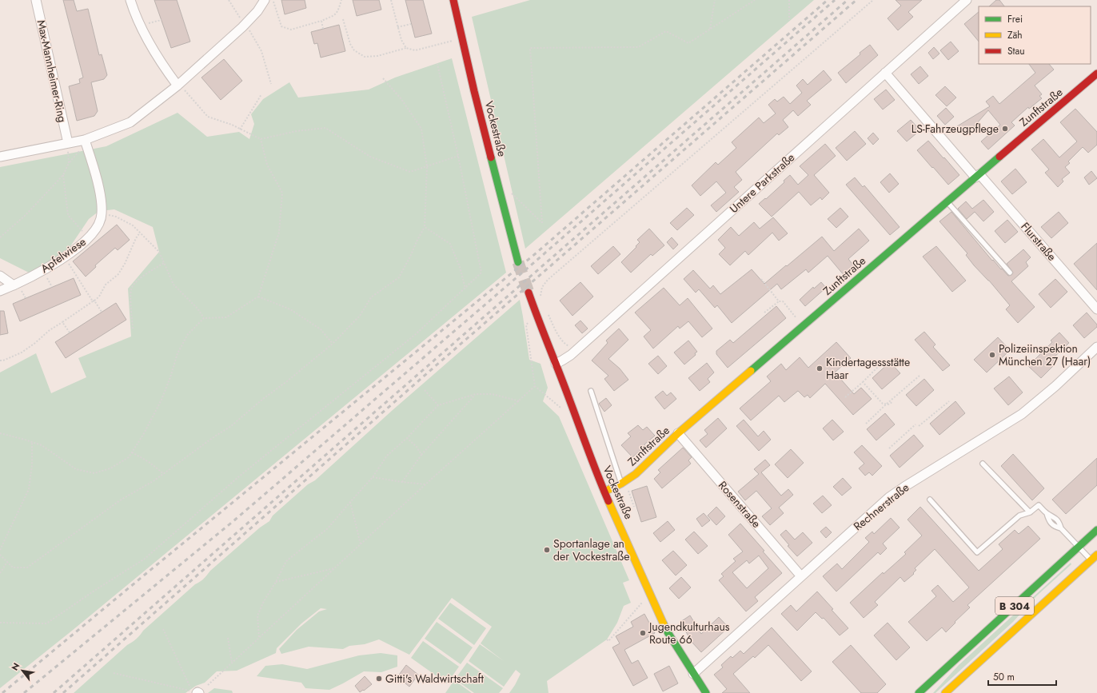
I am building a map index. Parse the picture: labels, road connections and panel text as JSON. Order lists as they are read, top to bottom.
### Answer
{
  "streets": {
    "main road": ["Zunftstraße", "Vockestraße", "B 304"],
    "street": [
      "Max-Mannheimer-Ring",
      "Untere Parkstraße",
      "Flurstraße",
      "Apfelwiese",
      "Rosenstraße",
      "Rechnerstraße"
    ]
  },
  "crossings": [
    ["Zunftstraße", "Vockestraße"],
    ["Zunftstraße", "Flurstraße"],
    ["Zunftstraße", "Rosenstraße"],
    ["Vockestraße", "Untere Parkstraße"],
    ["Vockestraße", "Rechnerstraße"],
    ["Untere Parkstraße", "Flurstraße"],
    ["Rosenstraße", "Rechnerstraße"]
  ],
  "places": [
    "LS-Fahrzeugpflege",
    "Polizeiinspektion München 27 (Haar)",
    "Kindertagessstätte Haar",
    "Sportanlage an der Vockestraße",
    "Jugendkulturhaus Route 66",
    "Gitti's Waldwirtschaft"
  ],
  "legend": ["Frei", "Zäh", "Stau"],
  "scale_bar": "50 m",
  "north": "top left"
}
